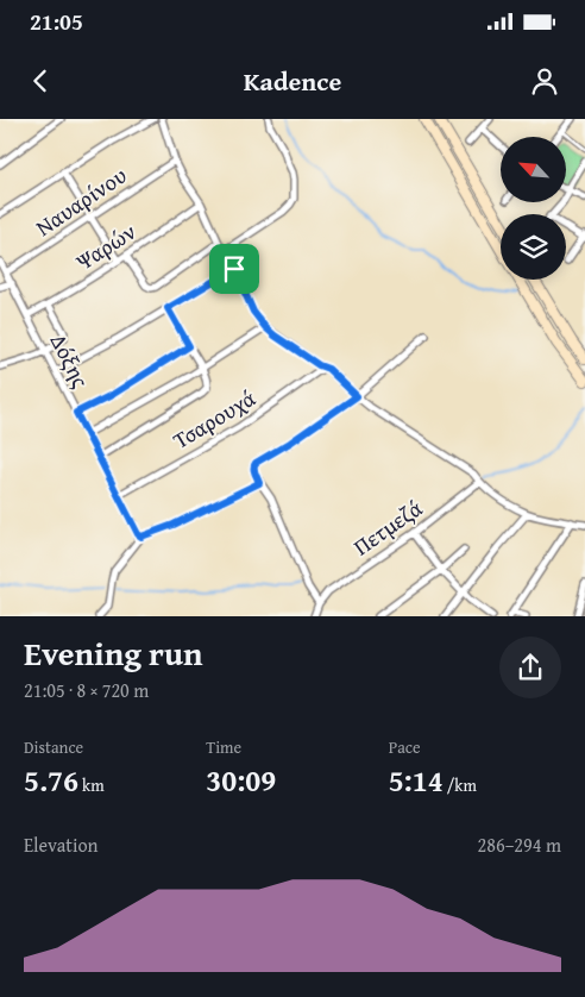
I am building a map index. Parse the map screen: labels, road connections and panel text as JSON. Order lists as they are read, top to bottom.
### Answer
{
  "streets": {
    "street": [
      "Ναυαρίνου",
      "Ψαρών",
      "Δόξης",
      "Τσαρουχά",
      "Πετμεζά"
    ]
  },
  "crossings": [
    ["Ναυαρίνου", "Δόξης"],
    ["Ψαρών", "Δόξης"],
    ["Δόξης", "Τσαρουχά"]
  ],
  "north": "top left",
  "page": {
    "status": "21:05",
    "header": "Kadence",
    "heading": ["Evening run", "21:05 · 8 × 720 m"],
    "stats": [
      ["Distance", "5.76 km"],
      ["Time", "30:09"],
      ["Pace", "5:14 /km"]
    ],
    "chart": ["Elevation", "286–294 m"]
  }
}
